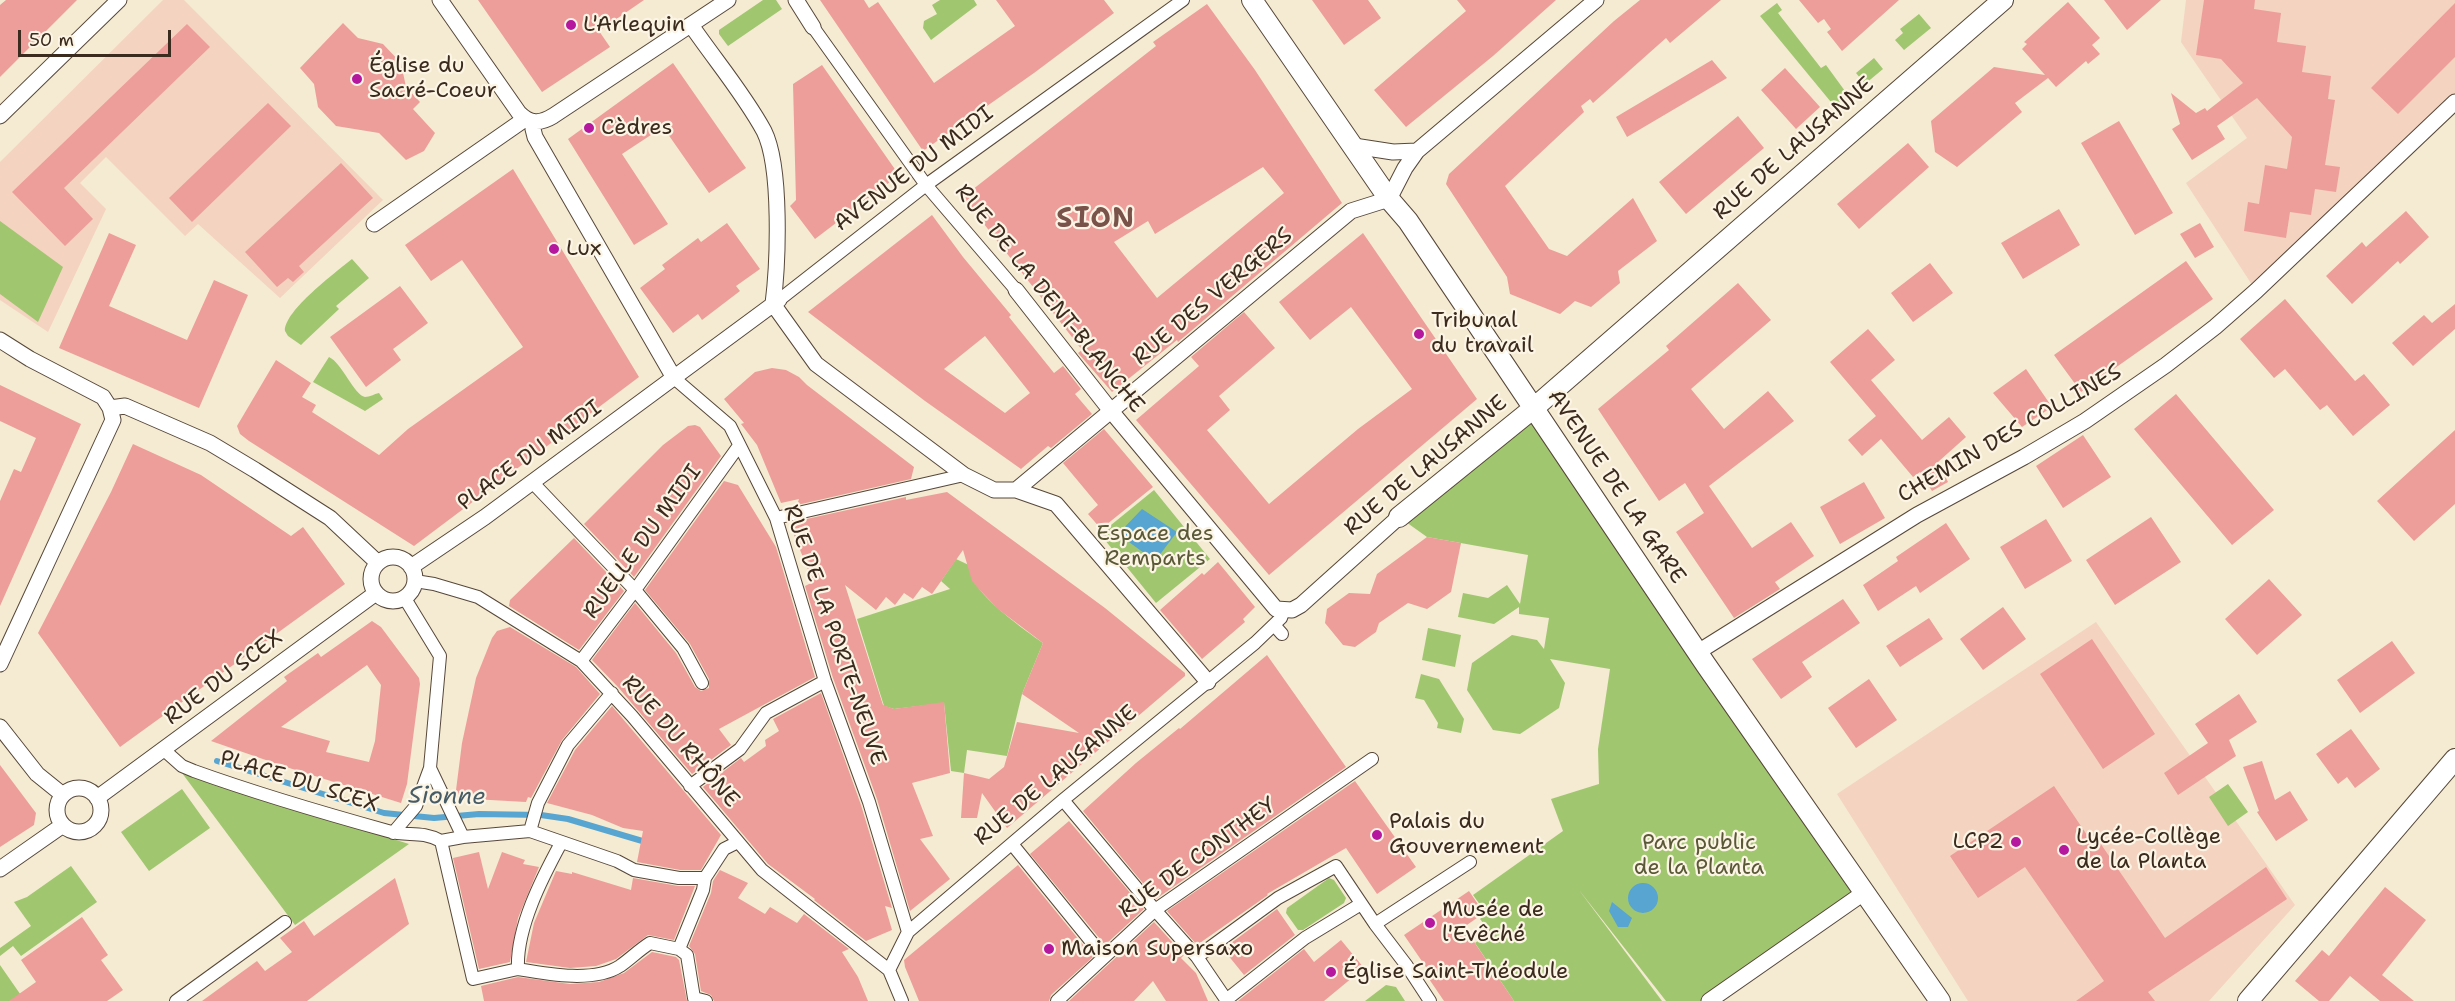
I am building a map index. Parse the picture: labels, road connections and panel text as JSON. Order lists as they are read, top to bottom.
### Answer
{
  "streets": {
    "street": [
      "RUE DE LAUSANNE",
      "AVENUE DU MIDI",
      "RUE DES VERGERS",
      "RUE DE LA DENT-BLANCHE",
      "CHEMIN DES COLLINES",
      "PLACE DU MIDI",
      "AVENUE DE LA GARE",
      "RUELLE DU MIDI",
      "RUE DE LA PORTE-NEUVE",
      "RUE DU SCEX",
      "RUE DU RHÔNE",
      "PLACE DU SCEX",
      "RUE DE CONTHEY"
    ]
  },
  "crossings": [
    ["RUE DE LAUSANNE", "RUE DE LA DENT-BLANCHE"],
    ["RUE DE LAUSANNE", "AVENUE DE LA GARE"],
    ["RUE DE LAUSANNE", "RUE DE LA PORTE-NEUVE"],
    ["RUE DE LAUSANNE", "RUE DU RHÔNE"],
    ["AVENUE DU MIDI", "RUE DE LA DENT-BLANCHE"],
    ["AVENUE DU MIDI", "PLACE DU MIDI"],
    ["AVENUE DU MIDI", "RUE DE LA PORTE-NEUVE"],
    ["RUE DES VERGERS", "RUE DE LA DENT-BLANCHE"],
    ["RUE DES VERGERS", "AVENUE DE LA GARE"],
    ["CHEMIN DES COLLINES", "AVENUE DE LA GARE"],
    ["PLACE DU MIDI", "RUE DE LA PORTE-NEUVE"],
    ["PLACE DU MIDI", "RUE DU SCEX"],
    ["PLACE DU MIDI", "RUE DU RHÔNE"],
    ["RUELLE DU MIDI", "RUE DE LA PORTE-NEUVE"],
    ["RUELLE DU MIDI", "RUE DU RHÔNE"],
    ["RUE DU SCEX", "RUE DU RHÔNE"],
    ["RUE DU SCEX", "PLACE DU SCEX"]
  ],
  "districts": ["SION"],
  "water": ["Sionne"],
  "parks": ["Espace des Remparts", "Parc public de la Planta"],
  "places": [
    "L'Arlequin",
    "Église du Sacré-Coeur",
    "Cèdres",
    "Lux",
    "Tribunal du travail",
    "Palais du Gouvernement",
    "LCP2",
    "Lycée-Collège de la Planta",
    "Musée de l'Evêché",
    "Maison Supersaxo",
    "Église Saint-Théodule"
  ],
  "scale_bar": "50 m"
}
